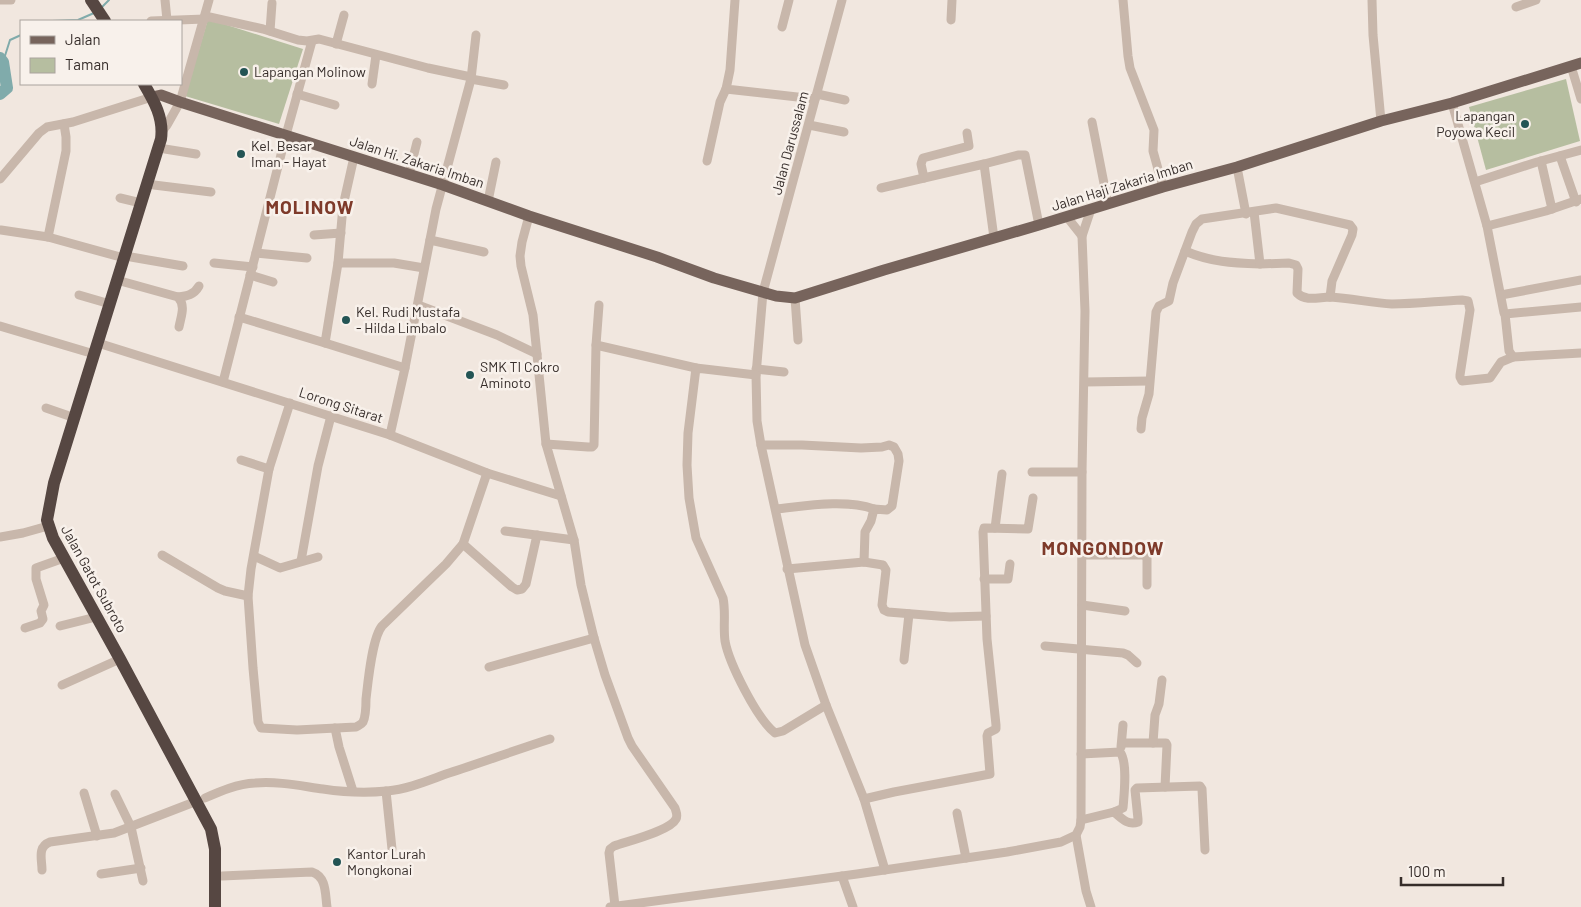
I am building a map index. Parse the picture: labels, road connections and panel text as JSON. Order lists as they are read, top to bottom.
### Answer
{
  "streets": {
    "highway": ["Jalan Gatot Subroto"],
    "main road": ["Jalan Hi. Zakaria Imban", "Jalan Haji Zakaria Imban"],
    "street": ["Jalan Darussalam", "Lorong Sitarat"]
  },
  "crossings": [
    ["Jalan Darussalam", "Jalan Haji Zakaria Imban"],
    ["Jalan Hi. Zakaria Imban", "Jalan Haji Zakaria Imban"],
    ["Jalan Hi. Zakaria Imban", "Lorong Sitarat"],
    ["Lorong Sitarat", "Jalan Gatot Subroto"]
  ],
  "districts": ["MOLINOW", "MONGONDOW"],
  "places": [
    "Lapangan Molinow",
    "Lapangan Poyowa Kecil",
    "Kel. Besar Iman - Hayat",
    "Kel. Rudi Mustafa - Hilda Limbalo",
    "SMK TI Cokro Aminoto",
    "Kantor Lurah Mongkonai"
  ],
  "legend": ["Jalan", "Taman"],
  "scale_bar": "100 m"
}
